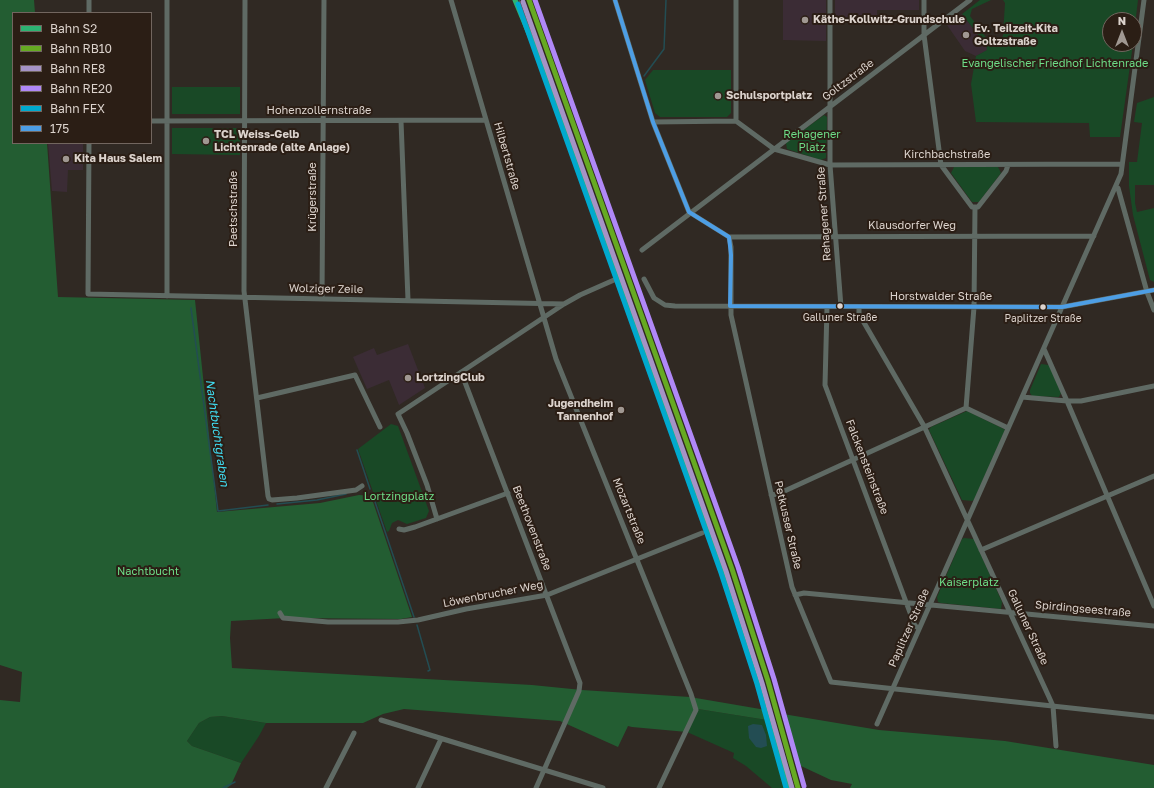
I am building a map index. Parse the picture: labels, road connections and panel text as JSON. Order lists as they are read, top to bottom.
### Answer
{
  "streets": {
    "street": [
      "Goltzstraße",
      "Hohenzollernstraße",
      "Kirchbachstraße",
      "Hilbertstraße",
      "Krügerstraße",
      "Paetschstraße",
      "Rehagener Straße",
      "Klausdorfer Weg",
      "Wolziger Zeile",
      "Horstwalder Straße",
      "Falckensteinstraße",
      "Mozartstraße",
      "Petkusser Straße",
      "Beethovenstraße",
      "Löwenbrucher Weg",
      "Spirdingseestraße",
      "Galluner Straße",
      "Paplitzer Straße"
    ]
  },
  "crossings": [
    ["Goltzstraße", "Kirchbachstraße"],
    ["Goltzstraße", "Rehagener Straße"],
    ["Hohenzollernstraße", "Hilbertstraße"],
    ["Hohenzollernstraße", "Krügerstraße"],
    ["Hohenzollernstraße", "Paetschstraße"],
    ["Kirchbachstraße", "Rehagener Straße"],
    ["Kirchbachstraße", "Paplitzer Straße"],
    ["Hilbertstraße", "Wolziger Zeile"],
    ["Hilbertstraße", "Mozartstraße"],
    ["Krügerstraße", "Wolziger Zeile"],
    ["Paetschstraße", "Wolziger Zeile"],
    ["Rehagener Straße", "Klausdorfer Weg"],
    ["Rehagener Straße", "Horstwalder Straße"],
    ["Klausdorfer Weg", "Petkusser Straße"],
    ["Klausdorfer Weg", "Paplitzer Straße"],
    ["Horstwalder Straße", "Falckensteinstraße"],
    ["Horstwalder Straße", "Petkusser Straße"],
    ["Horstwalder Straße", "Galluner Straße"],
    ["Horstwalder Straße", "Paplitzer Straße"],
    ["Falckensteinstraße", "Spirdingseestraße"],
    ["Falckensteinstraße", "Paplitzer Straße"],
    ["Mozartstraße", "Löwenbrucher Weg"],
    ["Petkusser Straße", "Spirdingseestraße"],
    ["Petkusser Straße", "Paplitzer Straße"],
    ["Beethovenstraße", "Löwenbrucher Weg"],
    ["Spirdingseestraße", "Galluner Straße"],
    ["Spirdingseestraße", "Paplitzer Straße"],
    ["Galluner Straße", "Paplitzer Straße"]
  ],
  "water": ["Nachtbuchtgraben"],
  "parks": [
    "Evangelischer Friedhof Lichtenrade",
    "Rehagener Platz",
    "Lortzingplatz",
    "Nachtbucht",
    "Kaiserplatz"
  ],
  "places": [
    "Käthe-Kollwitz-Grundschule",
    "Ev. Teilzeit-Kita Goltzstraße",
    "Schulsportplatz",
    "TCL Weiss-Gelb Lichtenrade (alte Anlage)",
    "Kita Haus Salem",
    "Galluner Straße",
    "Paplitzer Straße",
    "LortzingClub",
    "Jugendheim Tannenhof"
  ],
  "lines": [
    "rail line S2",
    "rail line RB10",
    "rail line RE20",
    "transit line 175",
    "rail line RE8",
    "rail line FEX"
  ],
  "legend": [
    "Bahn S2",
    "Bahn RB10",
    "Bahn RE8",
    "Bahn RE20",
    "Bahn FEX",
    "175"
  ],
  "north": "top"
}
